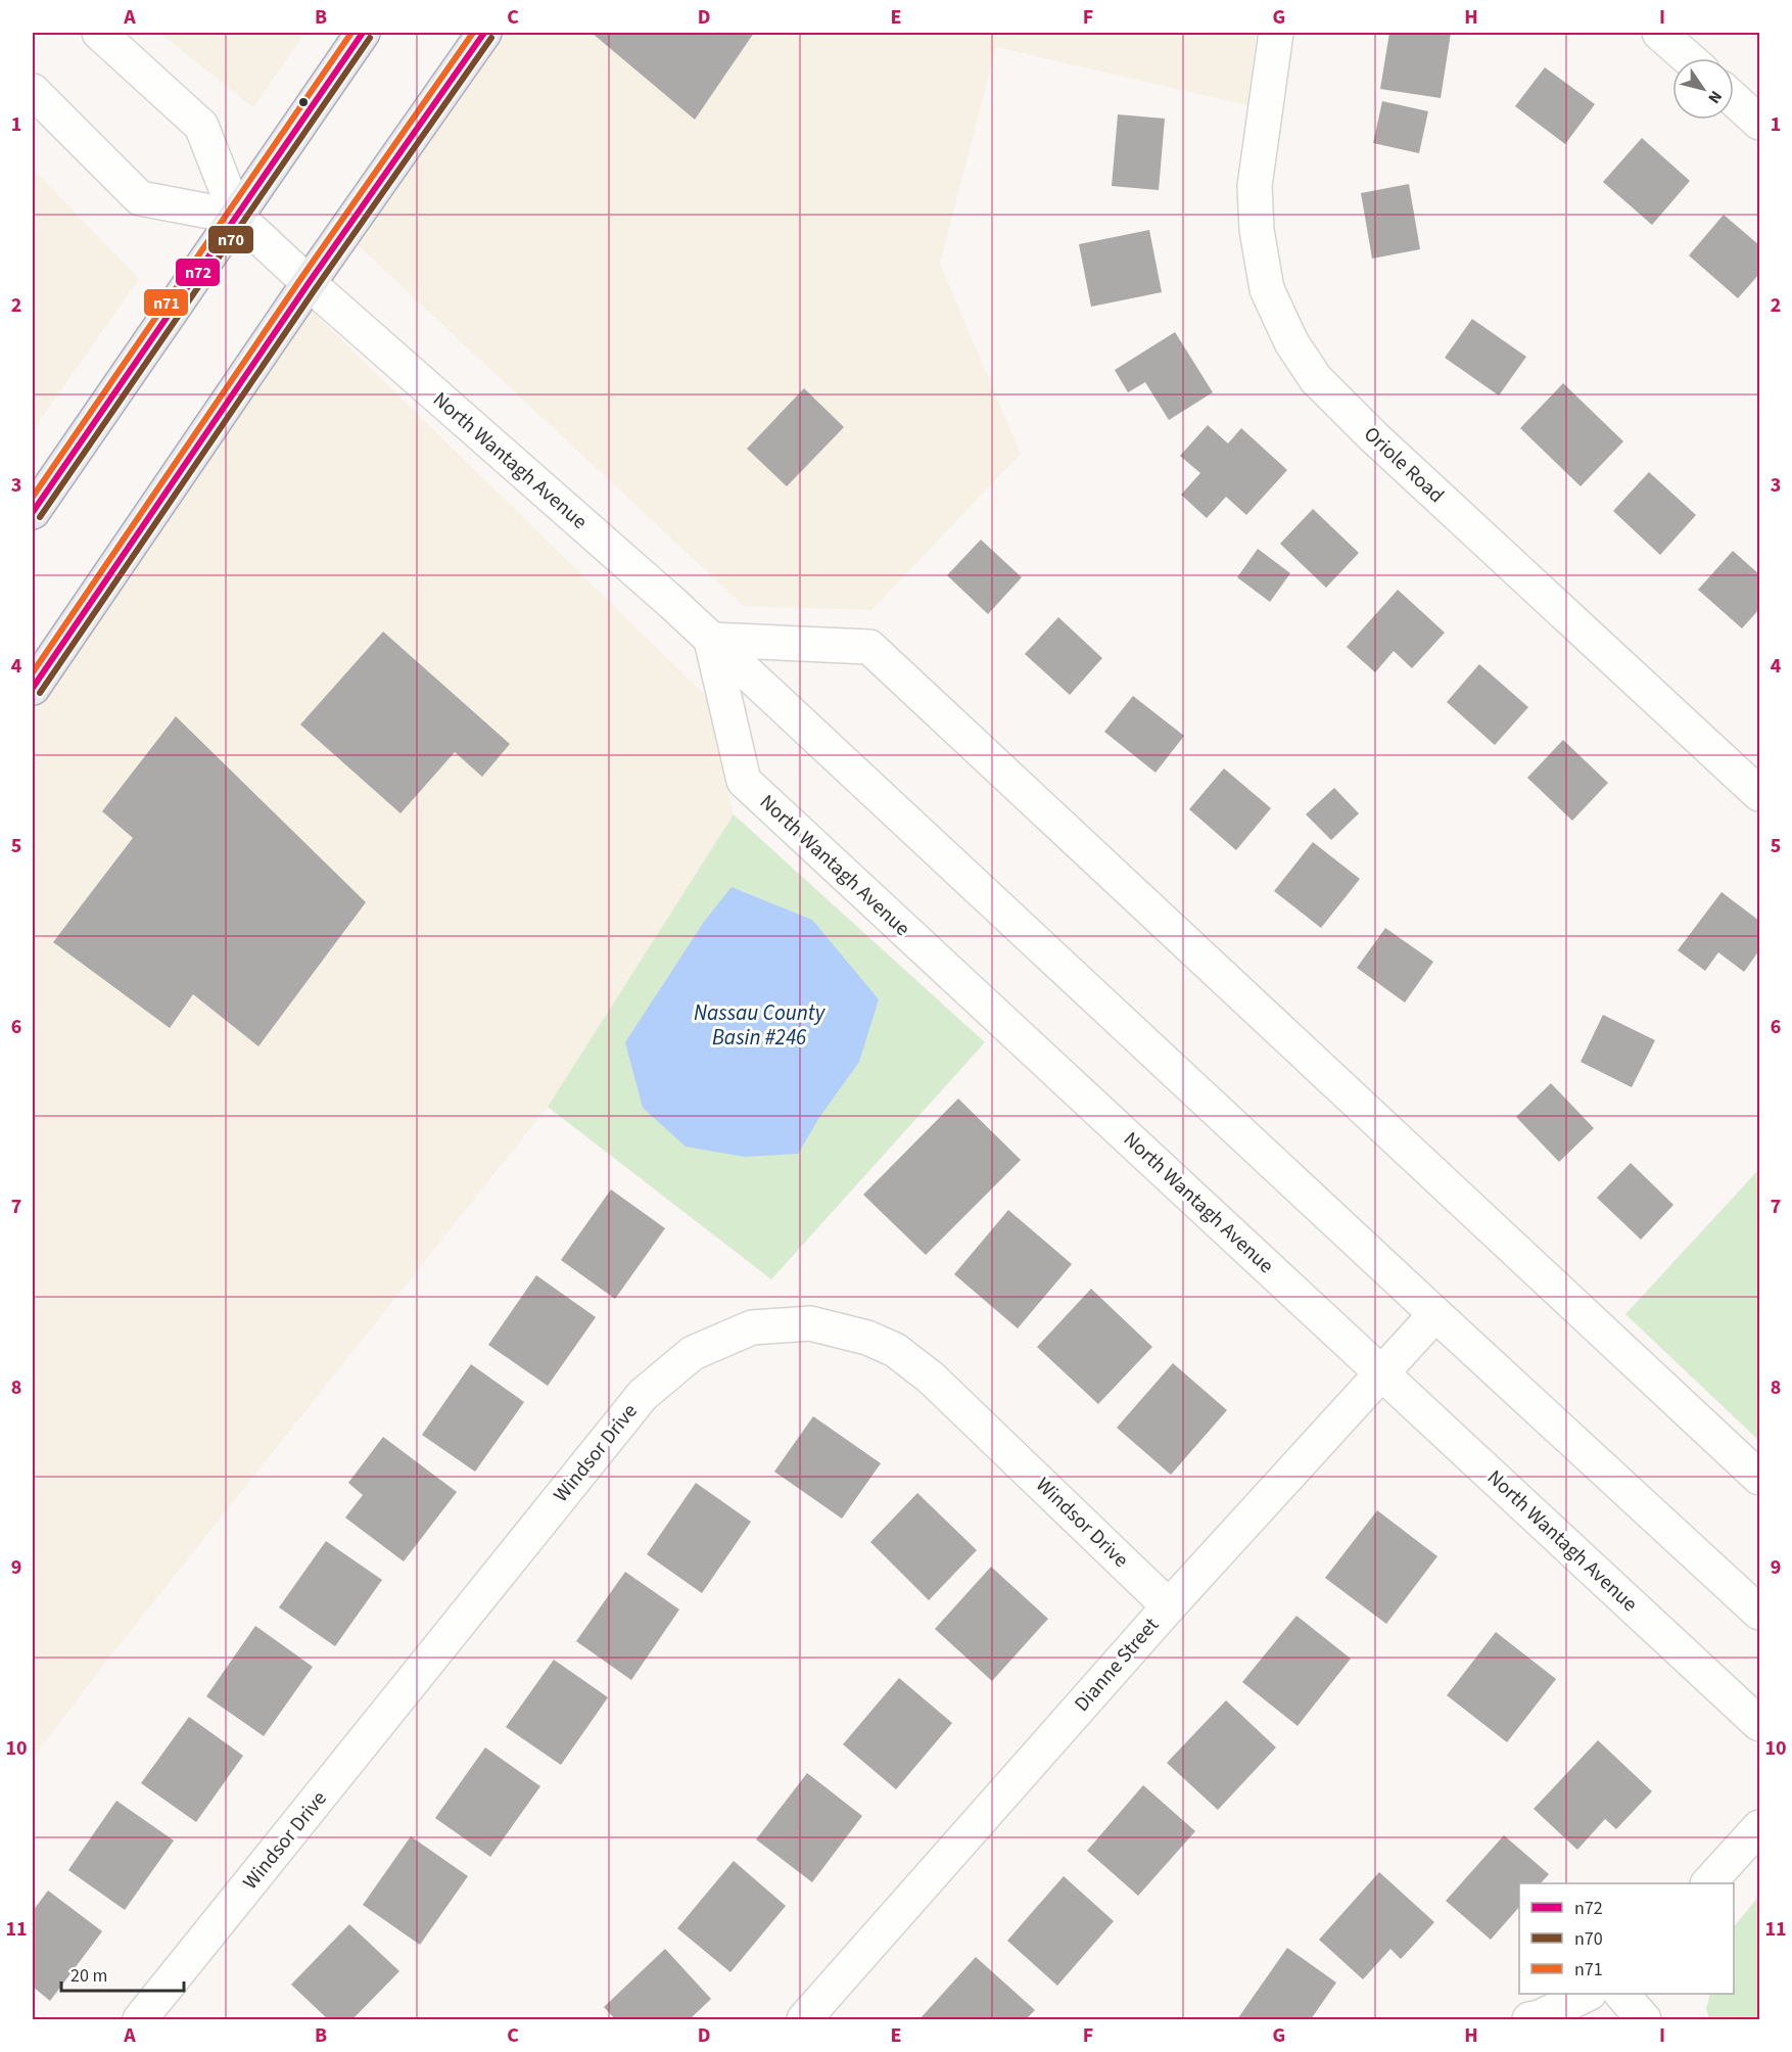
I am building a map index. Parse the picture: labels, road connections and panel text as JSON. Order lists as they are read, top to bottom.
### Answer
{
  "streets": {
    "street": [
      "North Wantagh Avenue",
      "Oriole Road",
      "Windsor Drive",
      "Dianne Street"
    ]
  },
  "crossings": [
    ["North Wantagh Avenue", "Dianne Street"],
    ["Windsor Drive", "Dianne Street"]
  ],
  "water": ["Nassau County Basin #246"],
  "lines": ["transit line n72", "transit line n71", "transit line n70"],
  "legend": ["n72", "n70", "n71"],
  "scale_bar": "20 m",
  "north": "bottom right",
  "grid": {
    "columns": [
      "A",
      "B",
      "C",
      "D",
      "E",
      "F",
      "G",
      "H",
      "I"
    ],
    "rows": [
      "1",
      "2",
      "3",
      "4",
      "5",
      "6",
      "7",
      "8",
      "9",
      "10",
      "11"
    ]
  }
}
